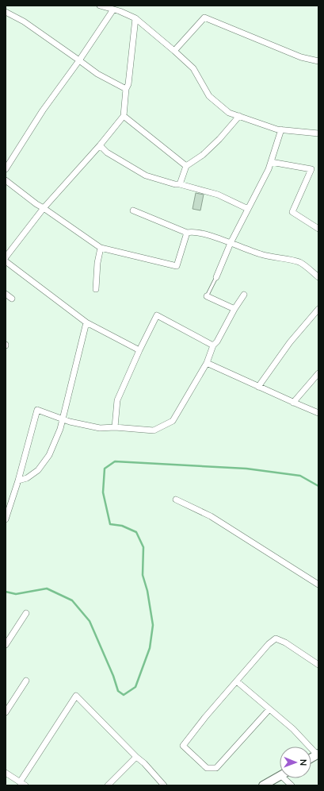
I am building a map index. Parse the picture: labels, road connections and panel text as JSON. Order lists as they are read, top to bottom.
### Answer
{
  "north": "right"
}
